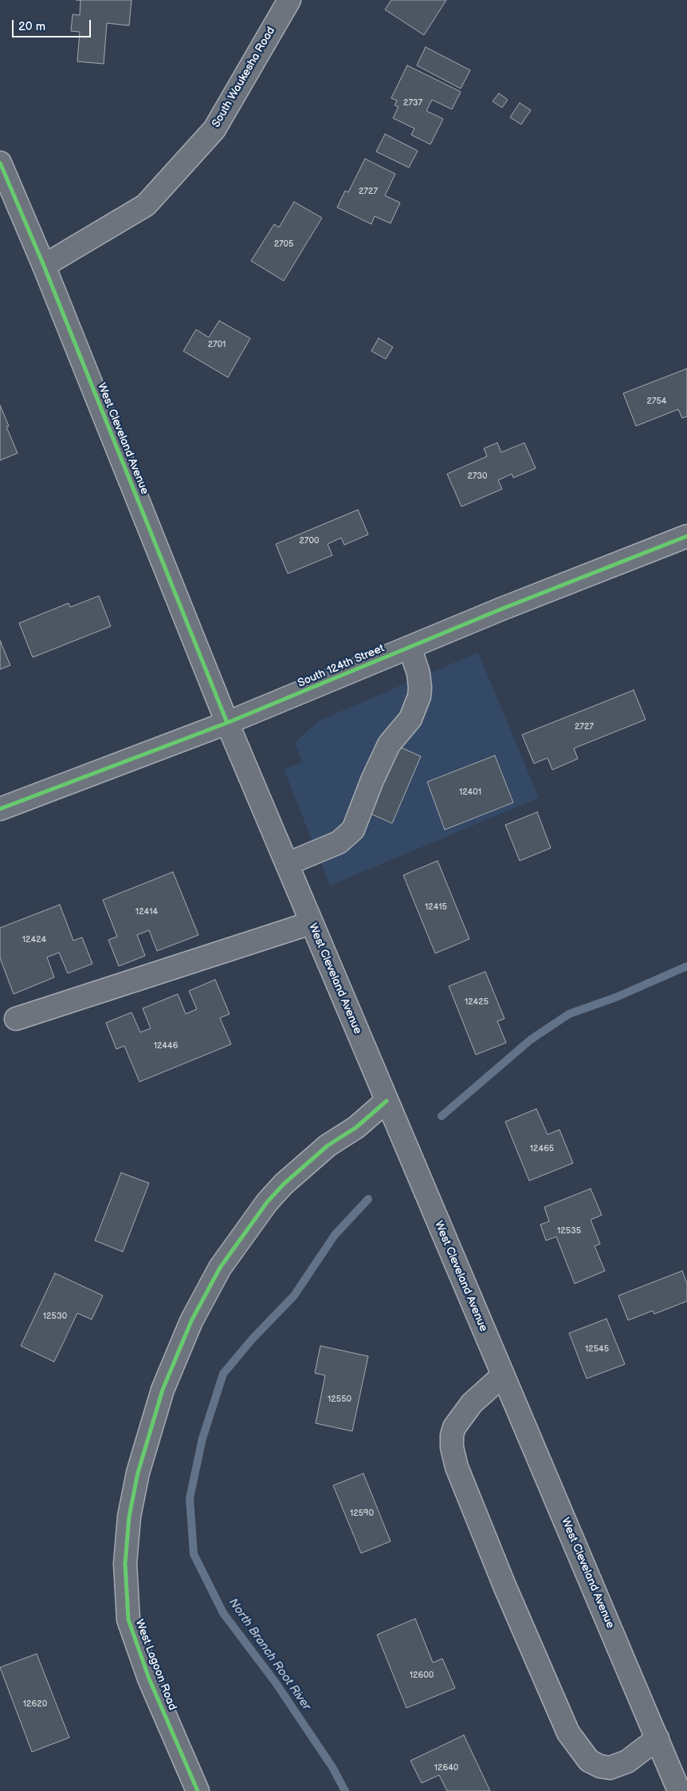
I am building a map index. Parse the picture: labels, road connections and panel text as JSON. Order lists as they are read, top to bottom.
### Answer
{
  "streets": {
    "street": [
      "South Waukesha Road",
      "West Cleveland Avenue",
      "South 124th Street",
      "West Lagoon Road"
    ]
  },
  "crossings": [
    ["South Waukesha Road", "West Cleveland Avenue"],
    ["West Cleveland Avenue", "South 124th Street"],
    ["West Cleveland Avenue", "West Lagoon Road"]
  ],
  "water": ["North Branch Root River"],
  "house_numbers": [
    "2737",
    "2727",
    "2705",
    "2701",
    "2754",
    "2730",
    "2700",
    "2727",
    "12401",
    "12415",
    "12414",
    "12424",
    "12425",
    "12446",
    "12465",
    "12535",
    "12530",
    "12545",
    "12550",
    "12590",
    "12600",
    "12620",
    "12640"
  ],
  "scale_bar": "20 m"
}
